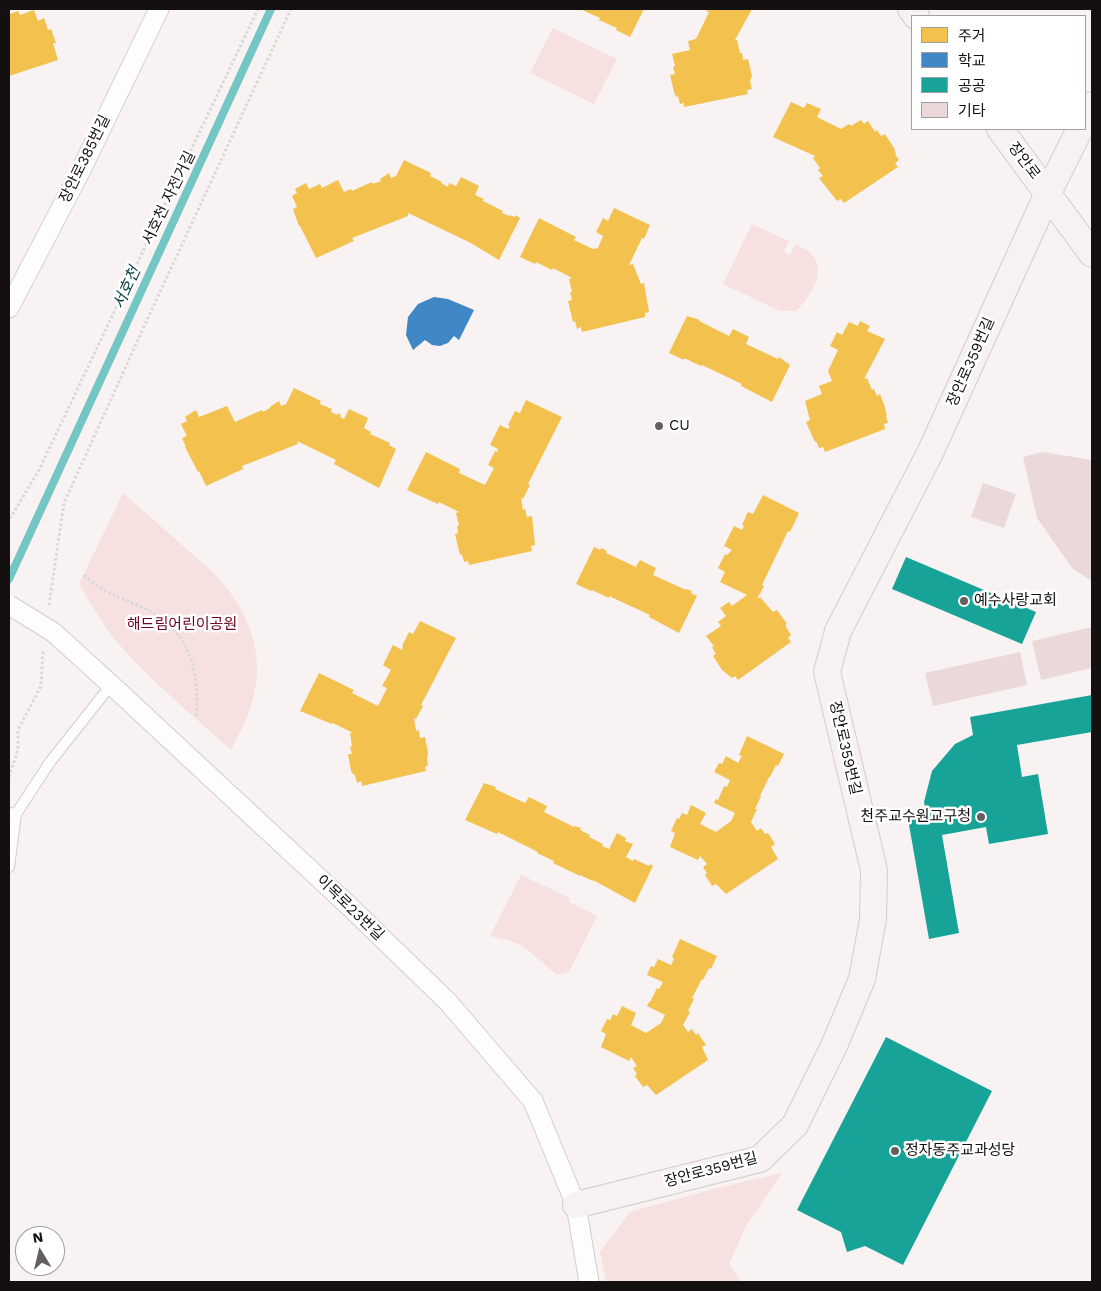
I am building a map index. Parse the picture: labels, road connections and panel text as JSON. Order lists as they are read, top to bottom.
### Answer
{
  "streets": {
    "street": [
      "장안로385번길",
      "장안로",
      "장안로359번길",
      "이목로23번길"
    ],
    "path": ["서호천 자전거길"]
  },
  "crossings": [
    ["장안로", "장안로359번길"],
    ["장안로359번길", "이목로23번길"]
  ],
  "water": ["서호천"],
  "parks": ["해드림어린이공원"],
  "places": [
    "CU",
    "예수사랑교회",
    "천주교수원교구청",
    "정자동주교과성당"
  ],
  "legend": [
    "주거",
    "학교",
    "공공",
    "기타"
  ],
  "north": "top"
}
